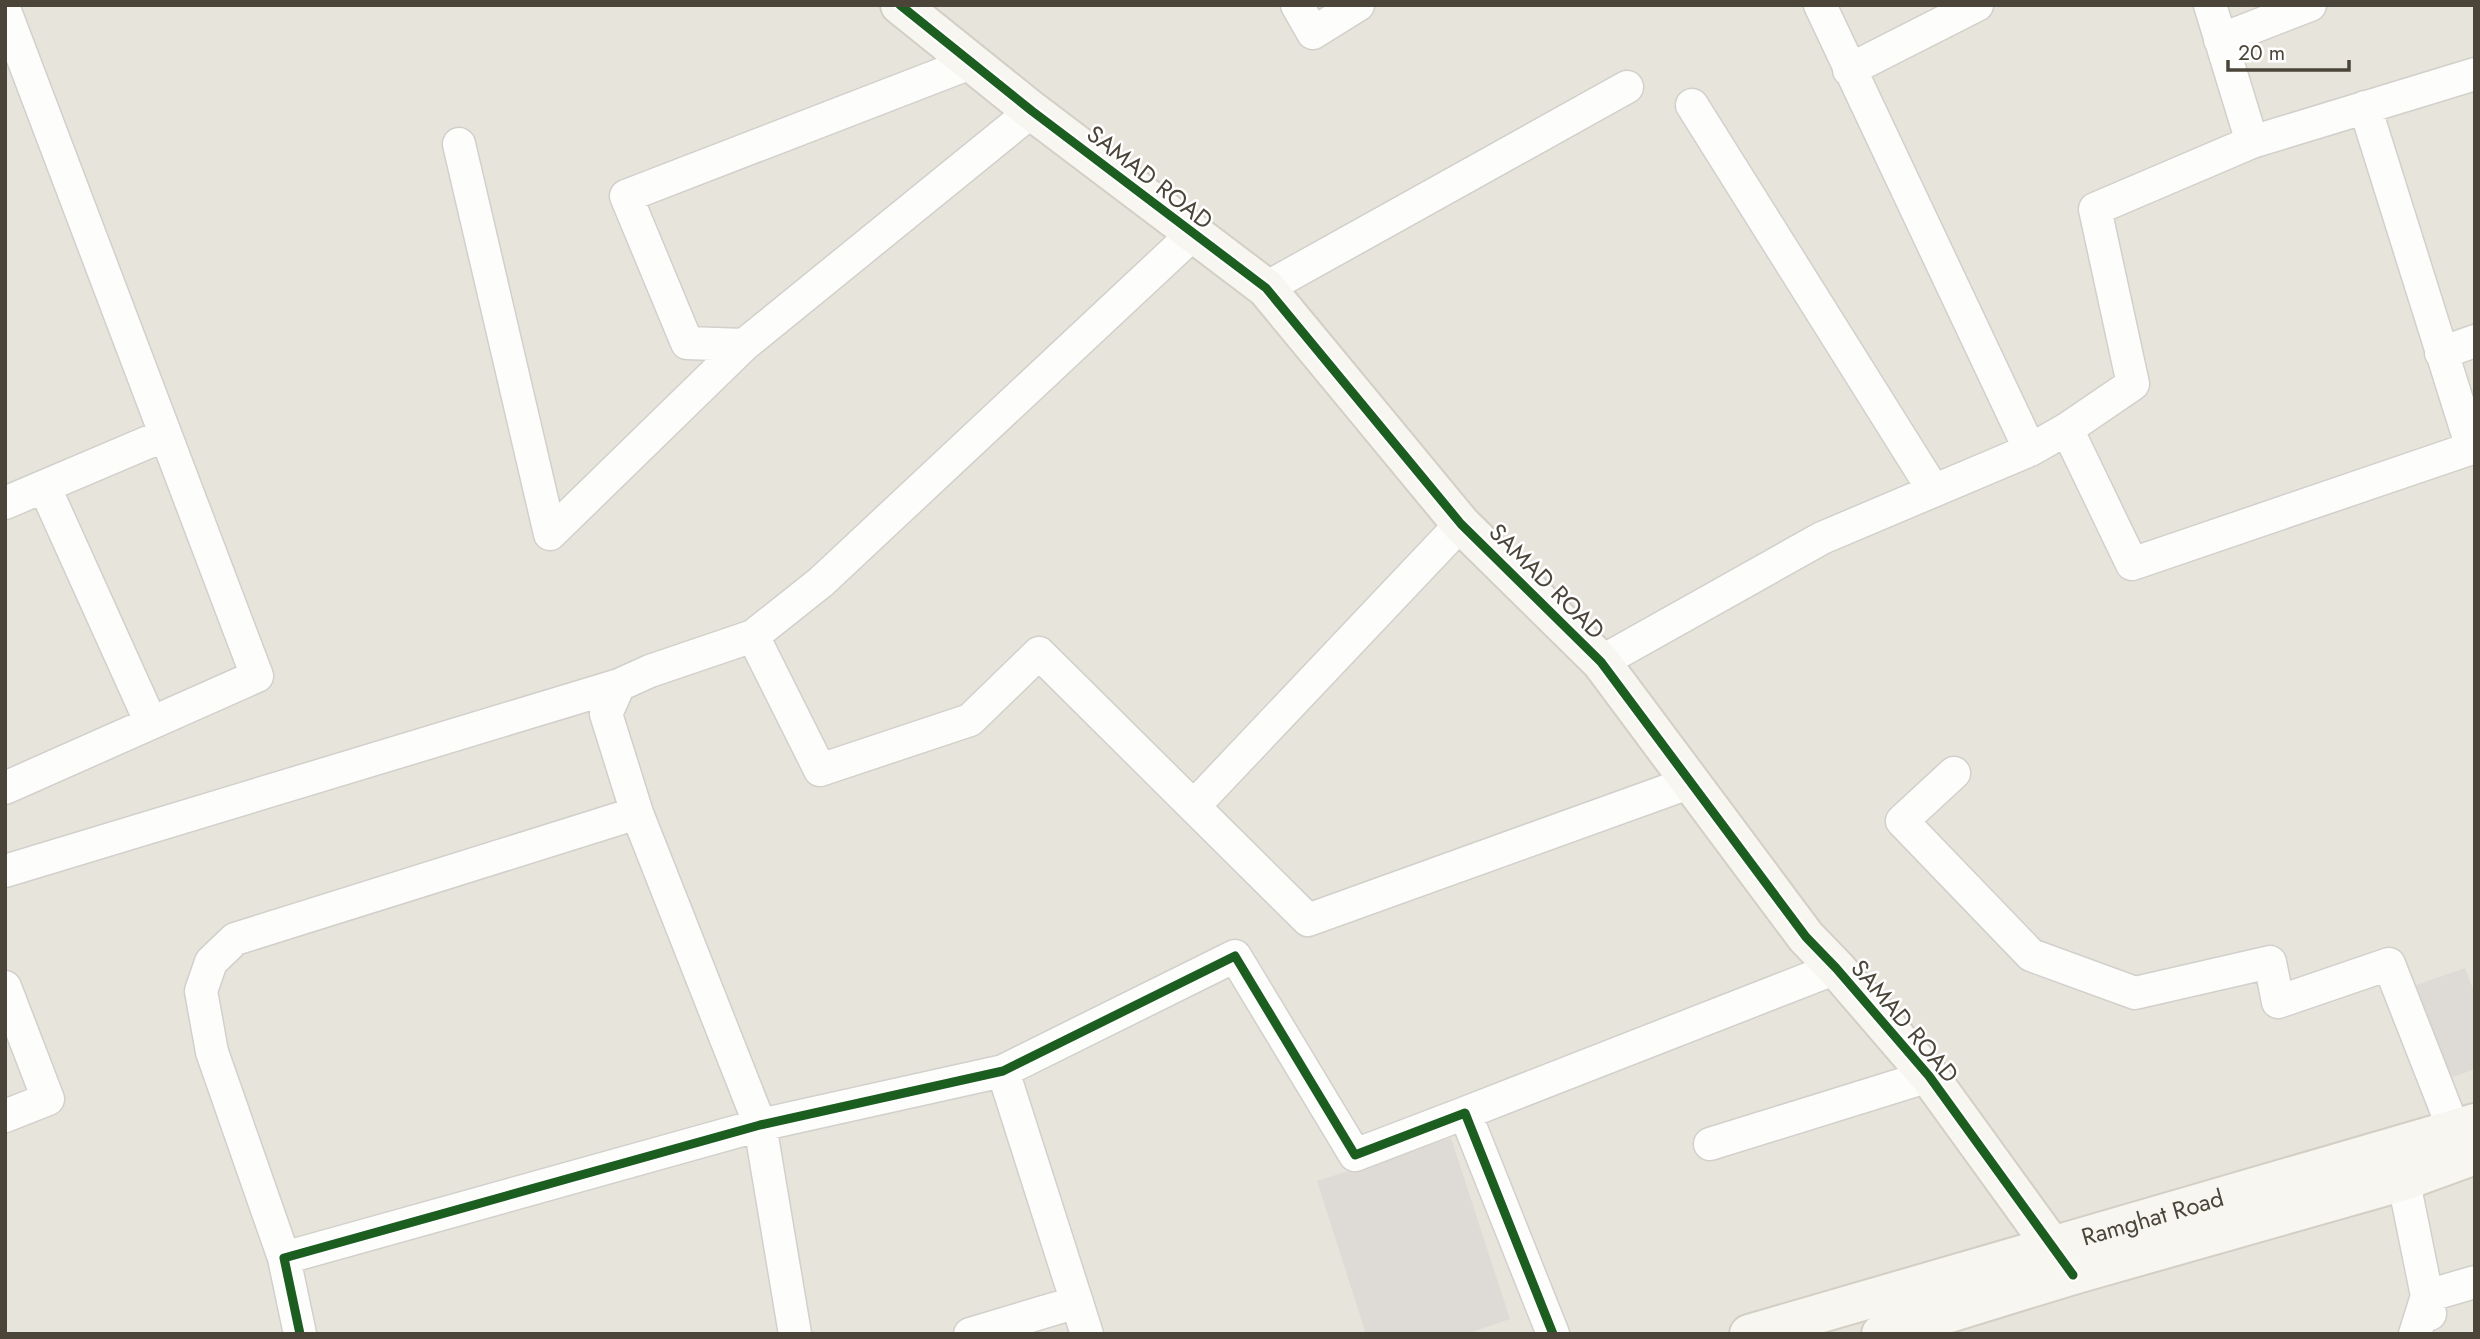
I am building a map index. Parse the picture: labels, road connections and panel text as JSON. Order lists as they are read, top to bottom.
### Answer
{
  "streets": {
    "street": ["SAMAD ROAD", "Ramghat Road"]
  },
  "crossings": [
    ["SAMAD ROAD", "Ramghat Road"]
  ],
  "scale_bar": "20 m"
}
